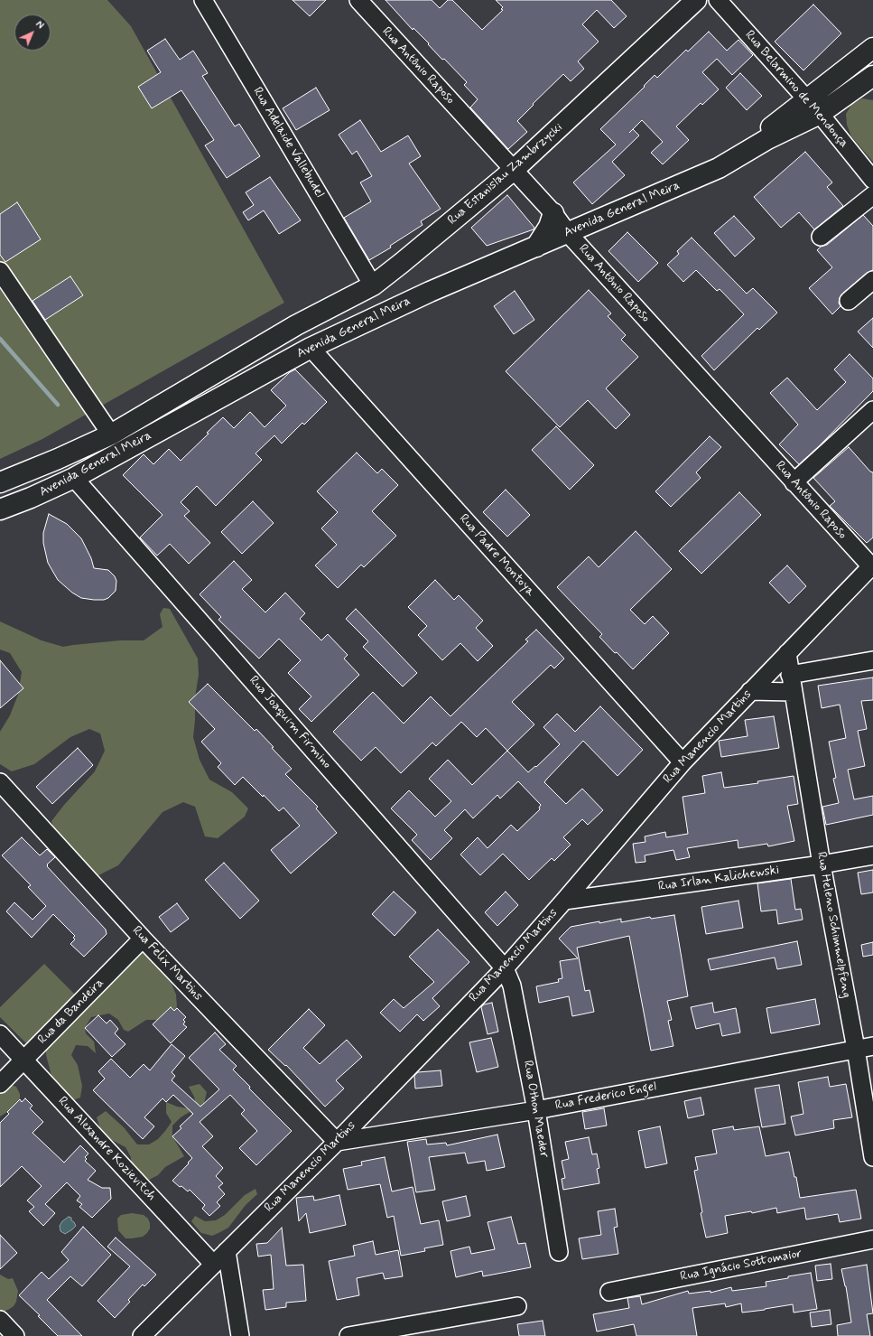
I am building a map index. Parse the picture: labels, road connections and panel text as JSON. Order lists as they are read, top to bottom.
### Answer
{
  "streets": {
    "main road": ["Rua Estanislau Zambrzycki", "Avenida General Meira"],
    "street": [
      "Rua Antônio Raposo",
      "Rua Belarmino de Mendonça",
      "Rua Adelaide Vallebudel",
      "Rua Padre Montoya",
      "Rua Joaquim Firmino",
      "Rua Manencio Martins",
      "Rua Irlan Kalichewski",
      "Rua Heleno Schimmelpfeng",
      "Rua Felix Martins",
      "Rua da Bandeira",
      "Rua Frederico Engel",
      "Rua Othon Maeder",
      "Rua Alexandre Kozievitch",
      "Rua Ignácio Sottomaior"
    ]
  },
  "crossings": [
    ["Rua Antônio Raposo", "Rua Estanislau Zambrzycki"],
    ["Rua Antônio Raposo", "Avenida General Meira"],
    ["Rua Antônio Raposo", "Rua Manencio Martins"],
    ["Rua Belarmino de Mendonça", "Avenida General Meira"],
    ["Rua Adelaide Vallebudel", "Rua Estanislau Zambrzycki"],
    ["Rua Estanislau Zambrzycki", "Avenida General Meira"],
    ["Avenida General Meira", "Rua Padre Montoya"],
    ["Avenida General Meira", "Rua Joaquim Firmino"],
    ["Rua Padre Montoya", "Rua Manencio Martins"],
    ["Rua Joaquim Firmino", "Rua Manencio Martins"],
    ["Rua Joaquim Firmino", "Rua Othon Maeder"],
    ["Rua Manencio Martins", "Rua Irlan Kalichewski"],
    ["Rua Manencio Martins", "Rua Heleno Schimmelpfeng"],
    ["Rua Manencio Martins", "Rua Felix Martins"],
    ["Rua Manencio Martins", "Rua Frederico Engel"],
    ["Rua Manencio Martins", "Rua Othon Maeder"],
    ["Rua Manencio Martins", "Rua Alexandre Kozievitch"],
    ["Rua Irlan Kalichewski", "Rua Heleno Schimmelpfeng"],
    ["Rua Heleno Schimmelpfeng", "Rua Frederico Engel"],
    ["Rua Felix Martins", "Rua da Bandeira"],
    ["Rua Felix Martins", "Rua Frederico Engel"],
    ["Rua da Bandeira", "Rua Alexandre Kozievitch"],
    ["Rua Frederico Engel", "Rua Othon Maeder"]
  ],
  "north": "top right"
}
